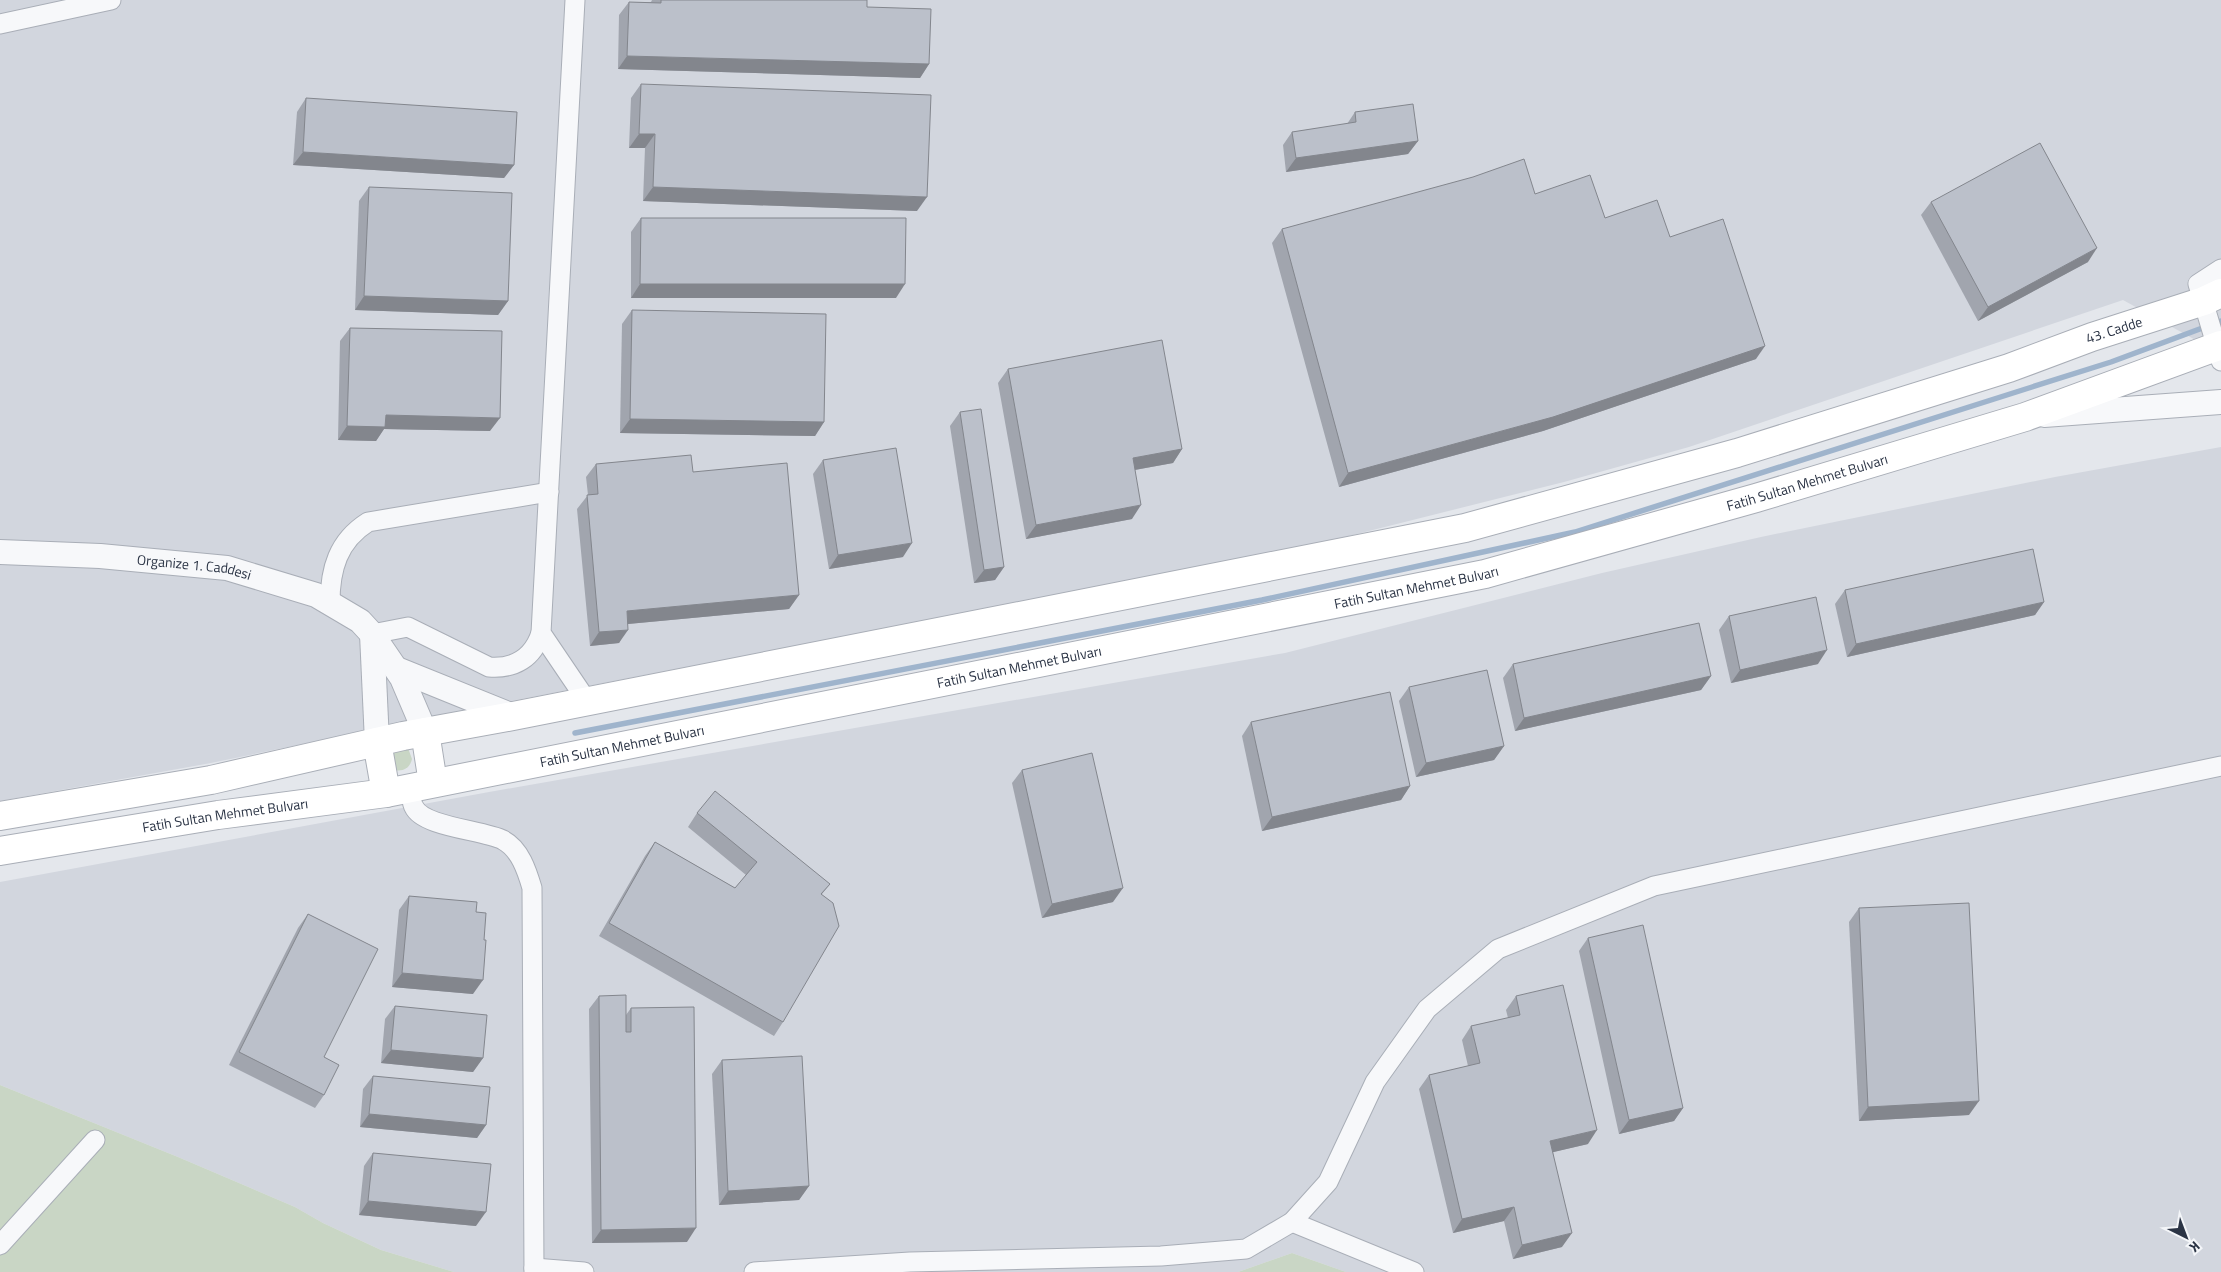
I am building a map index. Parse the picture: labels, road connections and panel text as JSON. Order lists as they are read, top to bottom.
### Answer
{
  "streets": {
    "main road": ["43. Cadde", "Fatih Sultan Mehmet Bulvarı"],
    "street": ["Organize 1. Caddesi"]
  },
  "north": "bottom right"
}
